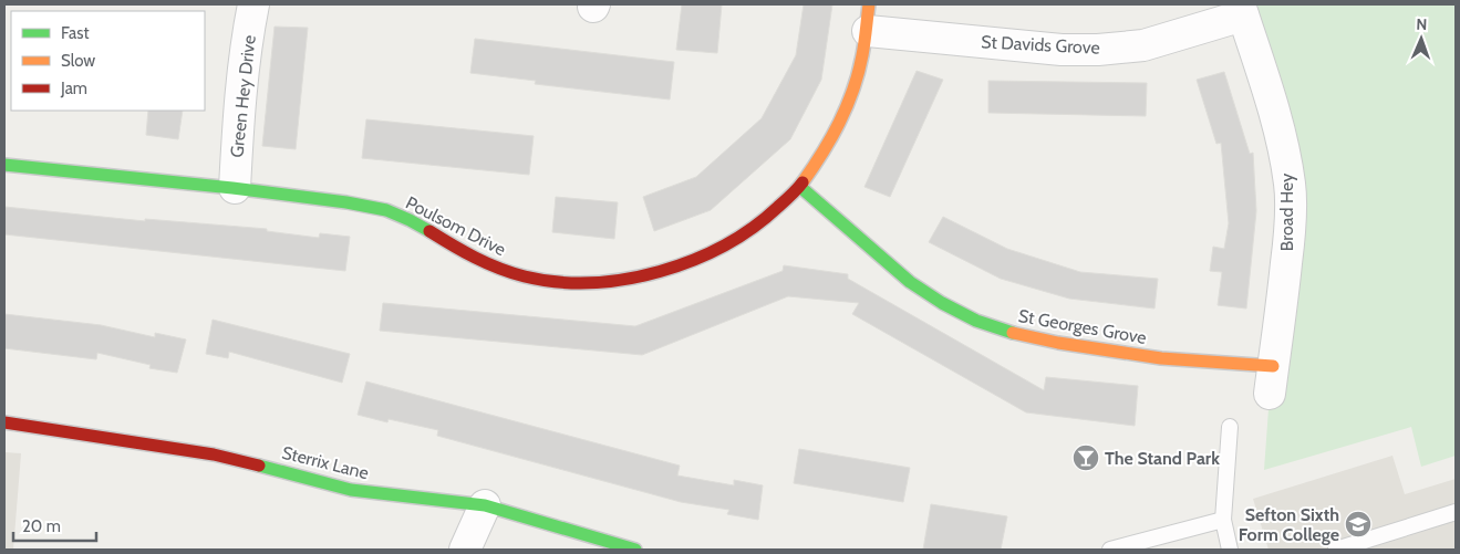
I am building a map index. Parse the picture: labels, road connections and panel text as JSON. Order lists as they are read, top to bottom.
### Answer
{
  "streets": {
    "street": [
      "St Davids Grove",
      "Green Hey Drive",
      "Broad Hey",
      "Poulsom Drive",
      "St Georges Grove",
      "Sterrix Lane"
    ]
  },
  "crossings": [
    ["St Davids Grove", "Broad Hey"],
    ["St Davids Grove", "Poulsom Drive"],
    ["Green Hey Drive", "Poulsom Drive"],
    ["Broad Hey", "St Georges Grove"],
    ["Poulsom Drive", "St Georges Grove"]
  ],
  "places": {
    "bar": ["The Stand Park"],
    "school or university": ["Sefton Sixth Form College"]
  },
  "legend": ["Fast", "Slow", "Jam"],
  "scale_bar": "20 m",
  "north": "top"
}
